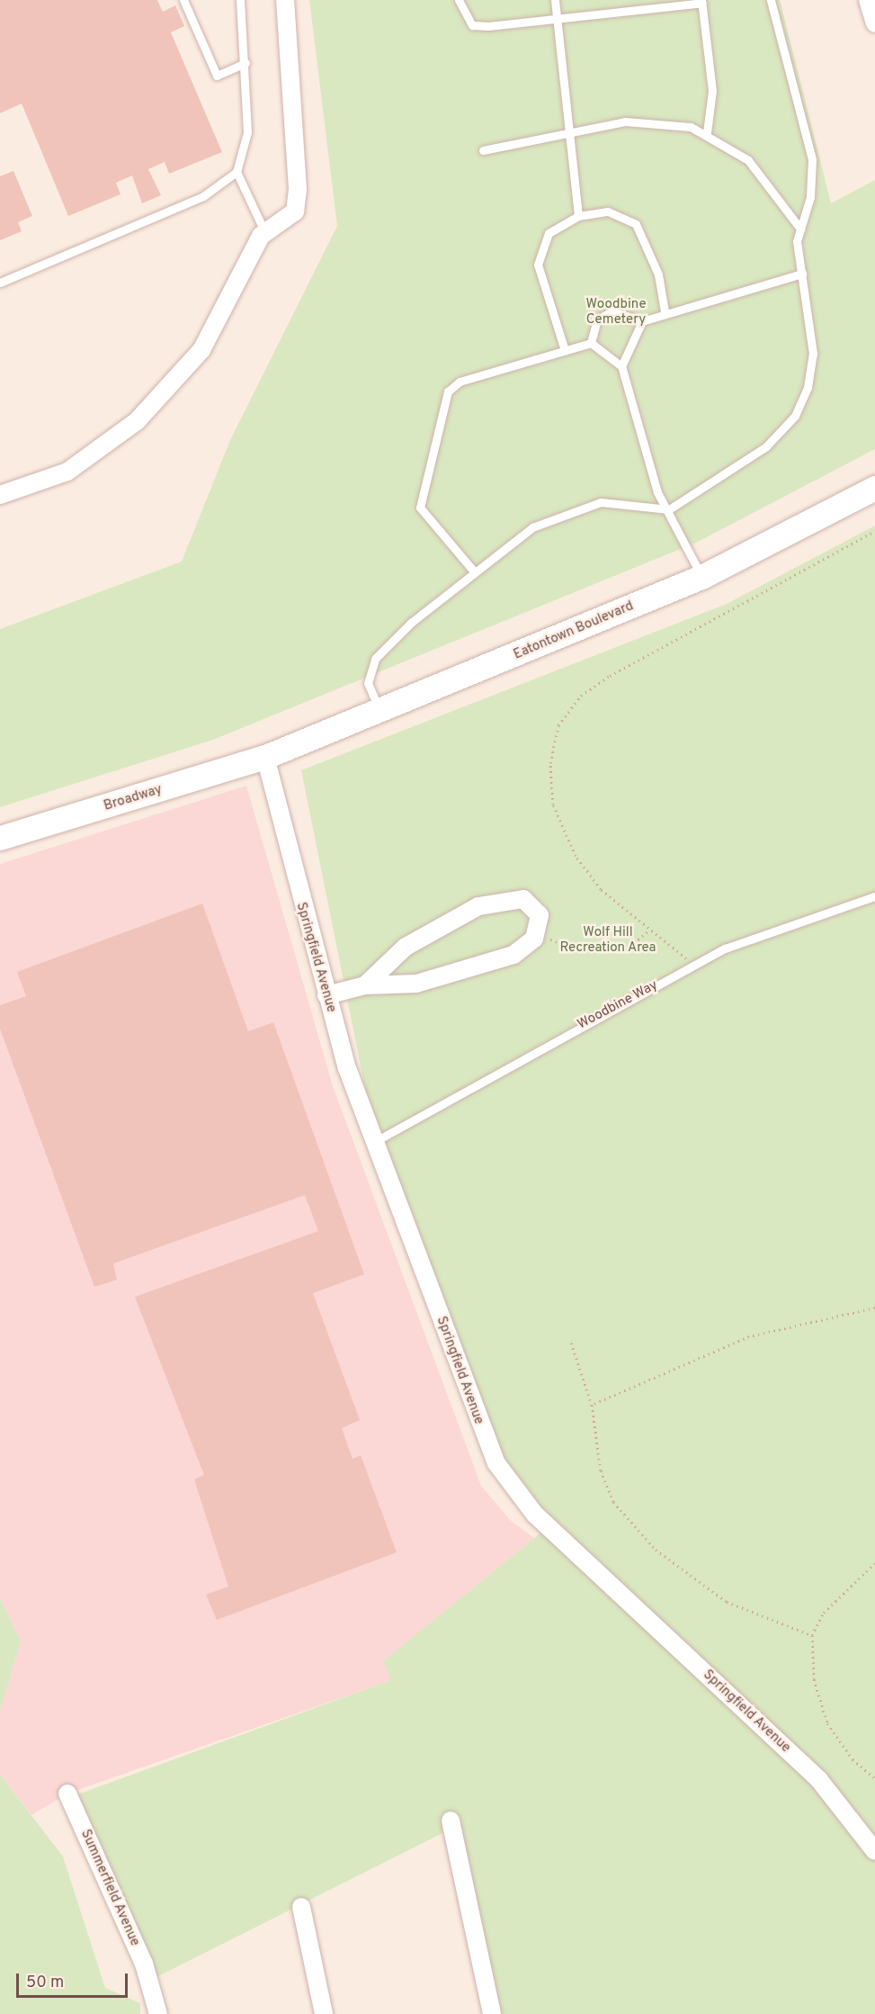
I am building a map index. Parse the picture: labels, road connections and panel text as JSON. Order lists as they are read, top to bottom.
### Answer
{
  "streets": {
    "street": [
      "Eatontown Boulevard",
      "Broadway",
      "Springfield Avenue",
      "Summerfield Avenue"
    ],
    "lane": ["Woodbine Way"]
  },
  "crossings": [
    ["Eatontown Boulevard", "Broadway"],
    ["Eatontown Boulevard", "Springfield Avenue"],
    ["Broadway", "Springfield Avenue"],
    ["Springfield Avenue", "Woodbine Way"]
  ],
  "parks": ["Woodbine Cemetery", "Wolf Hill Recreation Area"],
  "scale_bar": "50 m"
}
